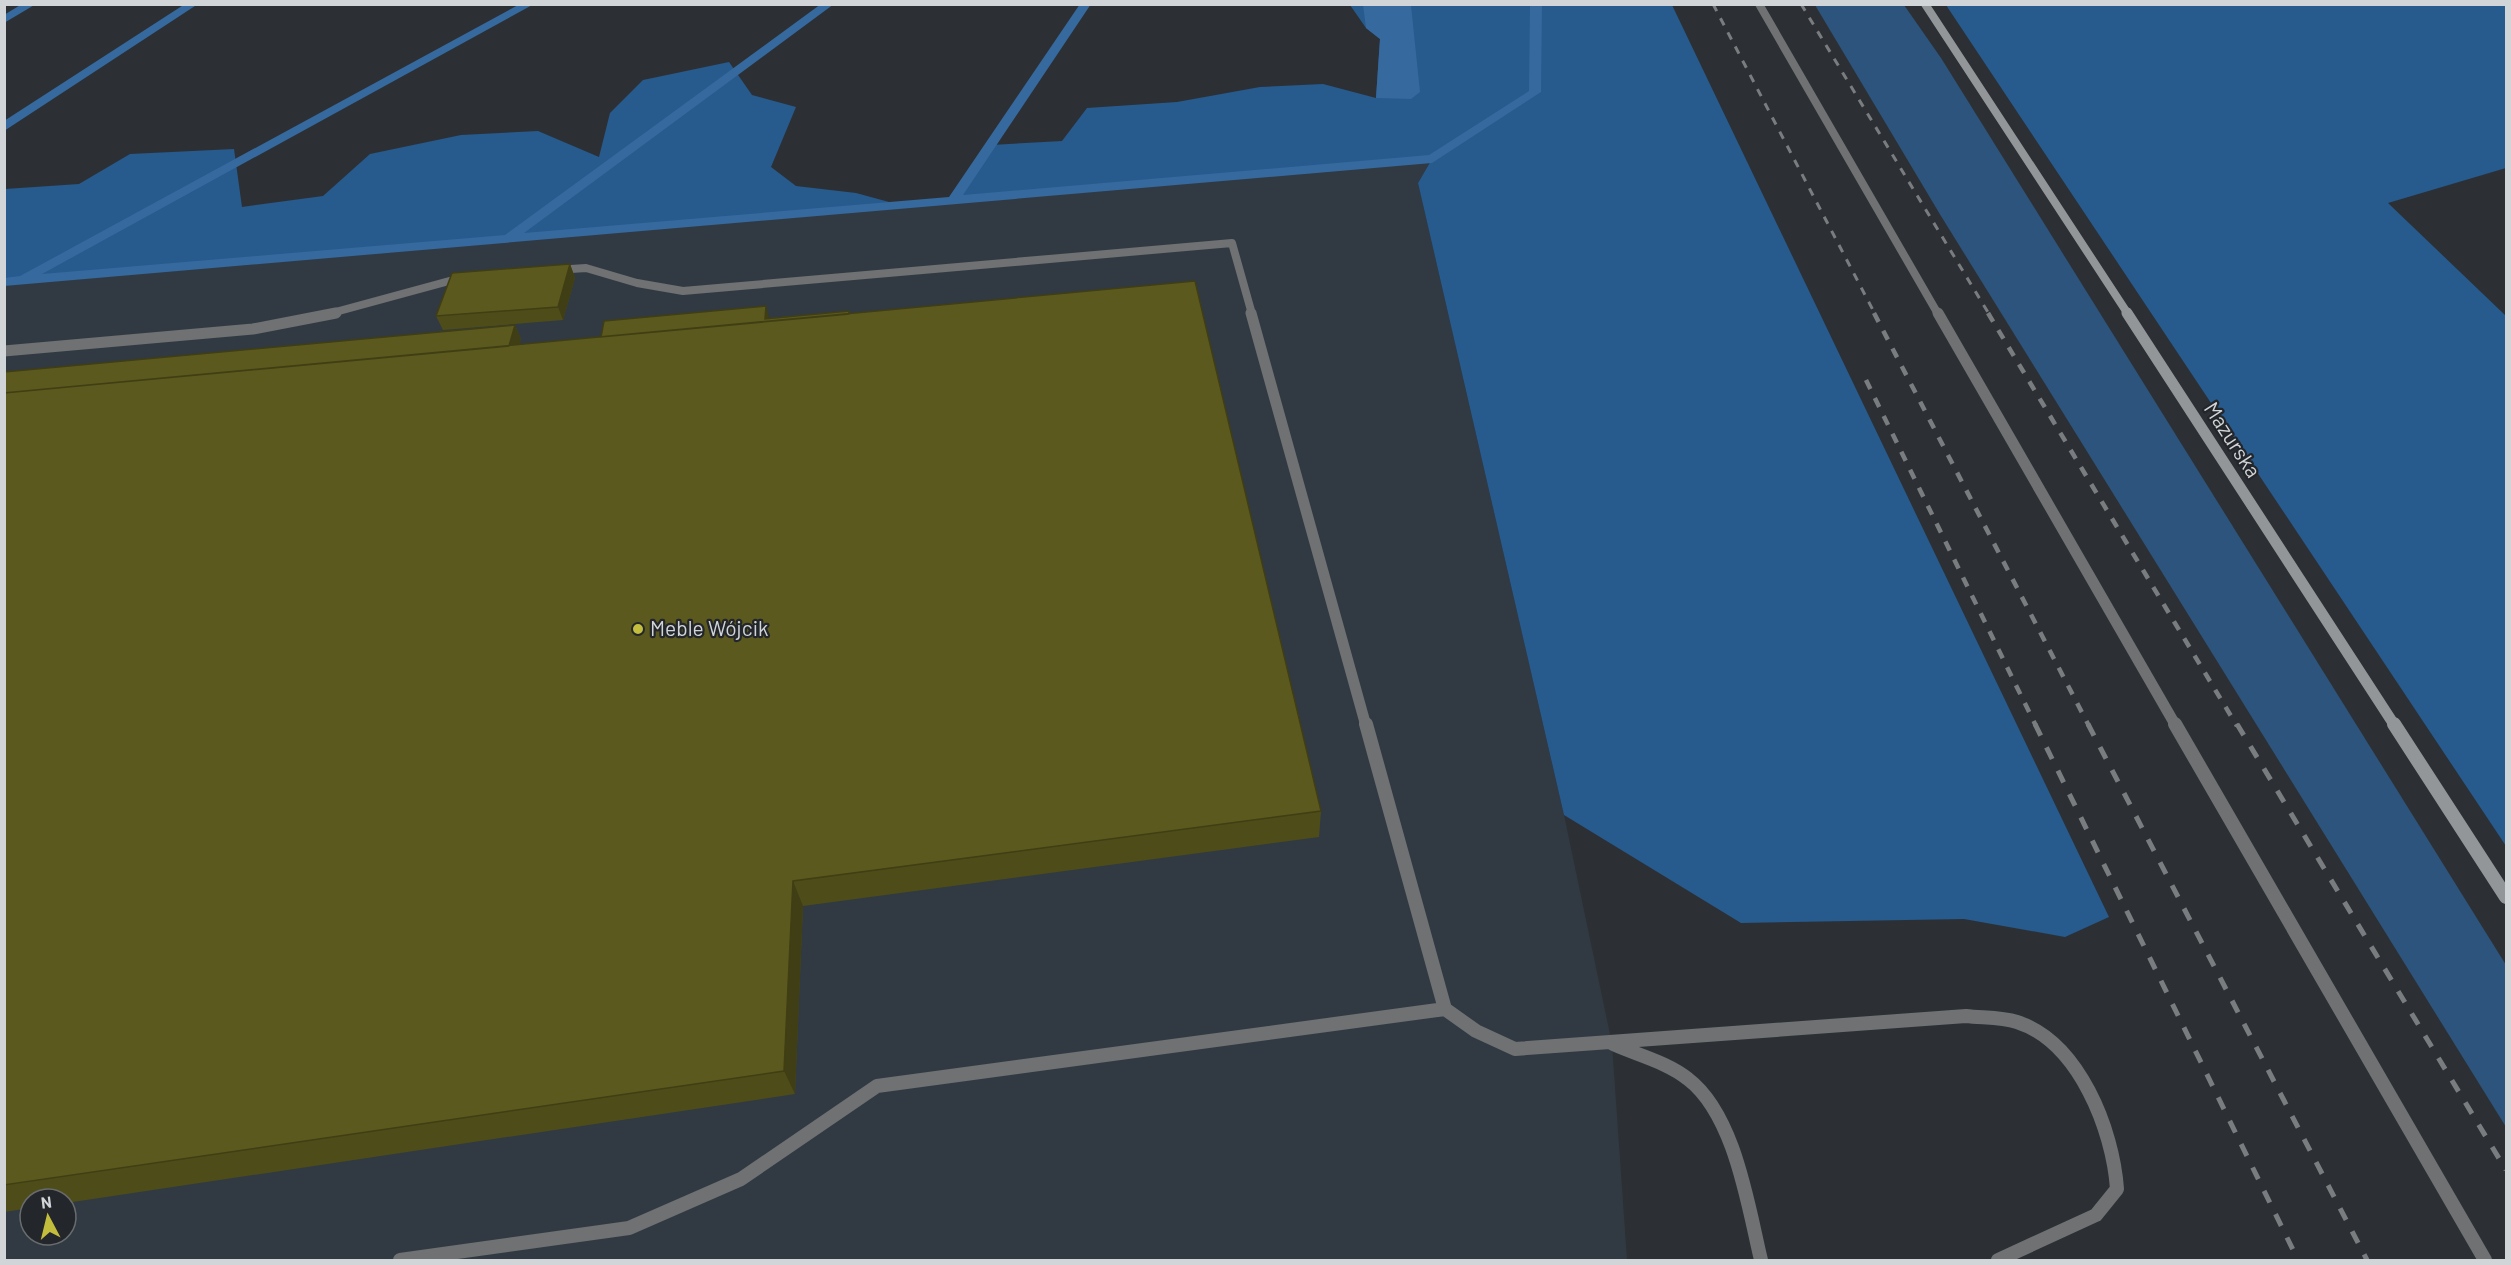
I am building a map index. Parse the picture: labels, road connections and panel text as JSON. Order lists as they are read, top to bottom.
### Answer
{
  "streets": {
    "main road": ["Mazurska"]
  },
  "places": ["Meble Wójcik"],
  "north": "top"
}
